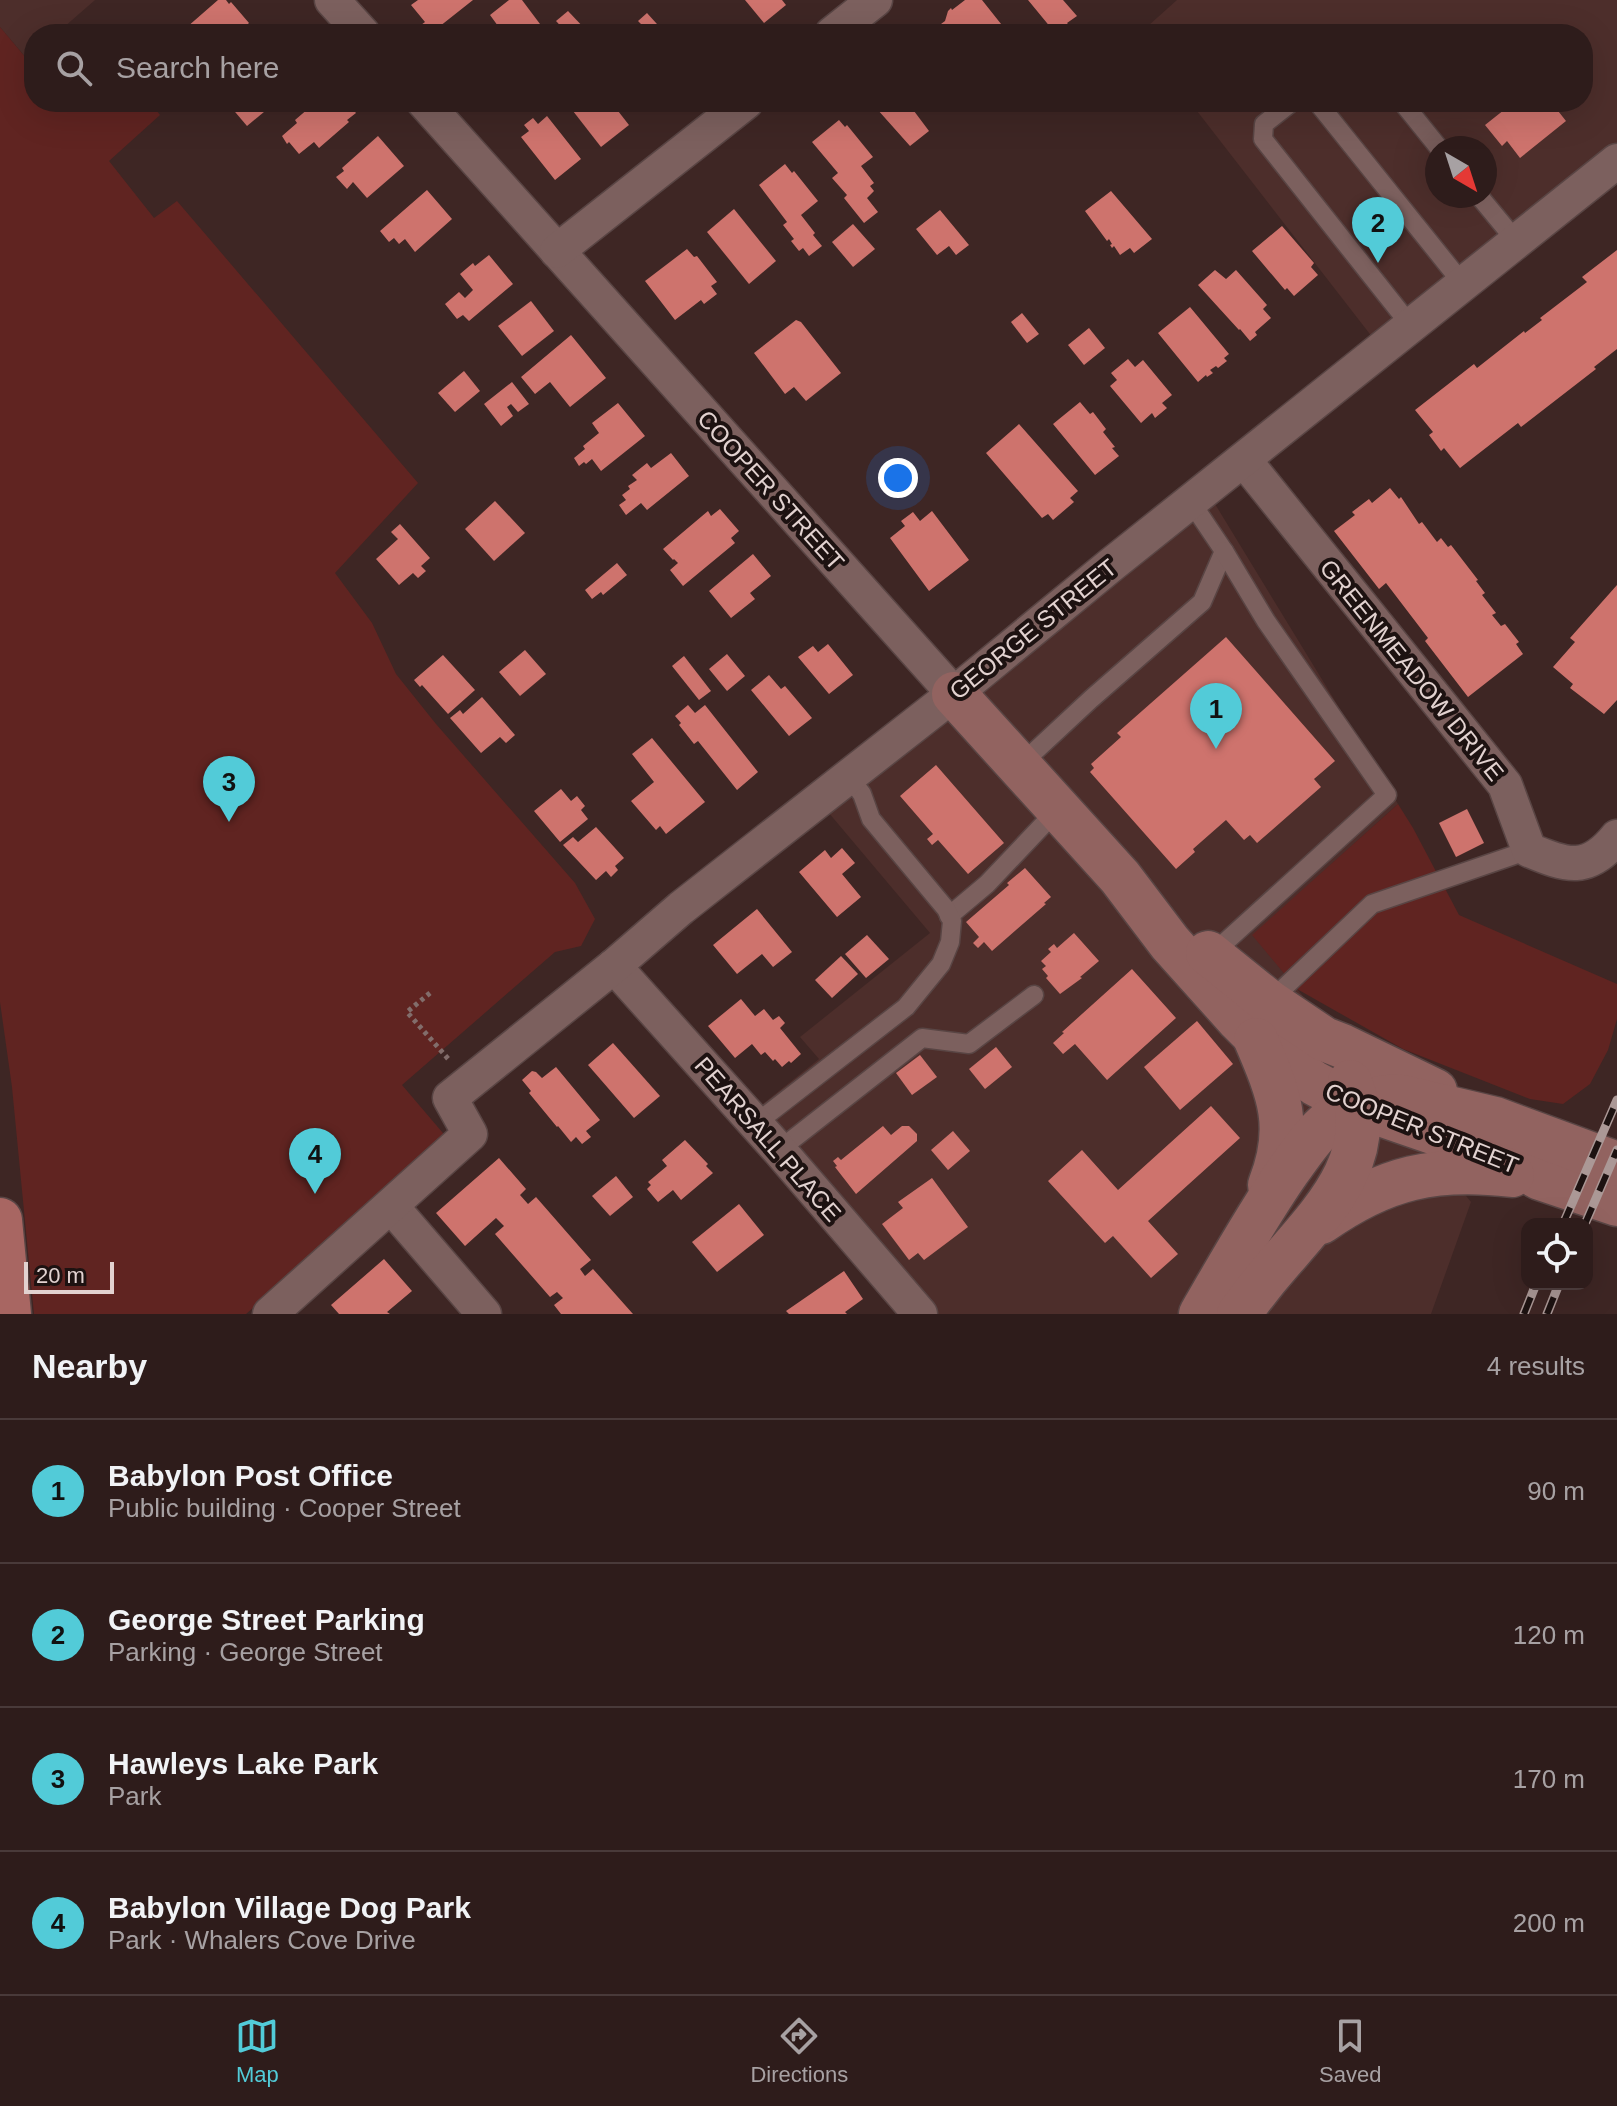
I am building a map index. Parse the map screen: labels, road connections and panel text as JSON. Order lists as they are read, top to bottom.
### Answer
{
  "streets": {
    "street": [
      "COOPER STREET",
      "GEORGE STREET",
      "GREENMEADOW DRIVE",
      "PEARSALL PLACE"
    ]
  },
  "crossings": [
    ["COOPER STREET", "GEORGE STREET"],
    ["GEORGE STREET", "GREENMEADOW DRIVE"],
    ["GEORGE STREET", "PEARSALL PLACE"]
  ],
  "scale_bar": "20 m",
  "north": "bottom right",
  "page": {
    "search": "Search here",
    "pins": [
      "2",
      "1",
      "3",
      "4"
    ],
    "scale": "20 m",
    "heading": ["Nearby", "4 results"],
    "list": [
      {
        "mark": "1",
        "name": "Babylon Post Office",
        "note": "Public building · Cooper Street",
        "value": "90 m"
      },
      {
        "mark": "2",
        "name": "George Street Parking",
        "note": "Parking · George Street",
        "value": "120 m"
      },
      {
        "mark": "3",
        "name": "Hawleys Lake Park",
        "note": "Park",
        "value": "170 m"
      },
      {
        "mark": "4",
        "name": "Babylon Village Dog Park",
        "note": "Park · Whalers Cove Drive",
        "value": "200 m"
      }
    ],
    "nav": ["Map", "Directions", "Saved"]
  }
}
